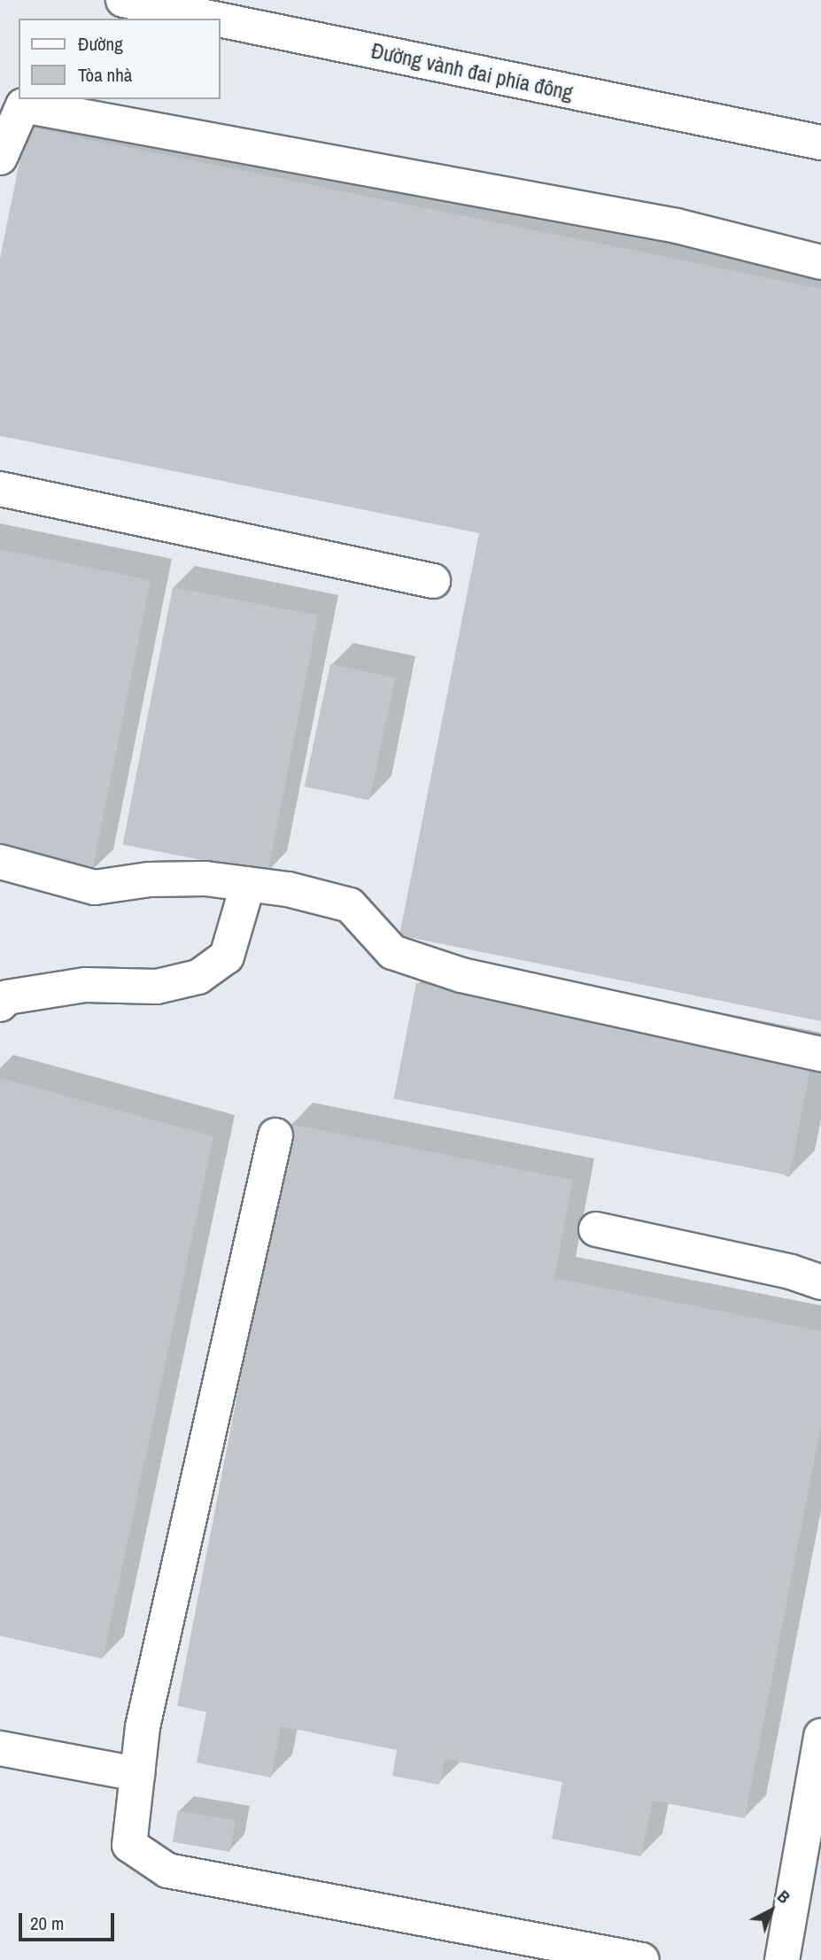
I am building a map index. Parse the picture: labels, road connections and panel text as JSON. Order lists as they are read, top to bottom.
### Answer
{
  "streets": {
    "street": ["Đường vành đai phía đông"]
  },
  "legend": ["Đường", "Tòa nhà"],
  "scale_bar": "20 m",
  "north": "top right"
}
